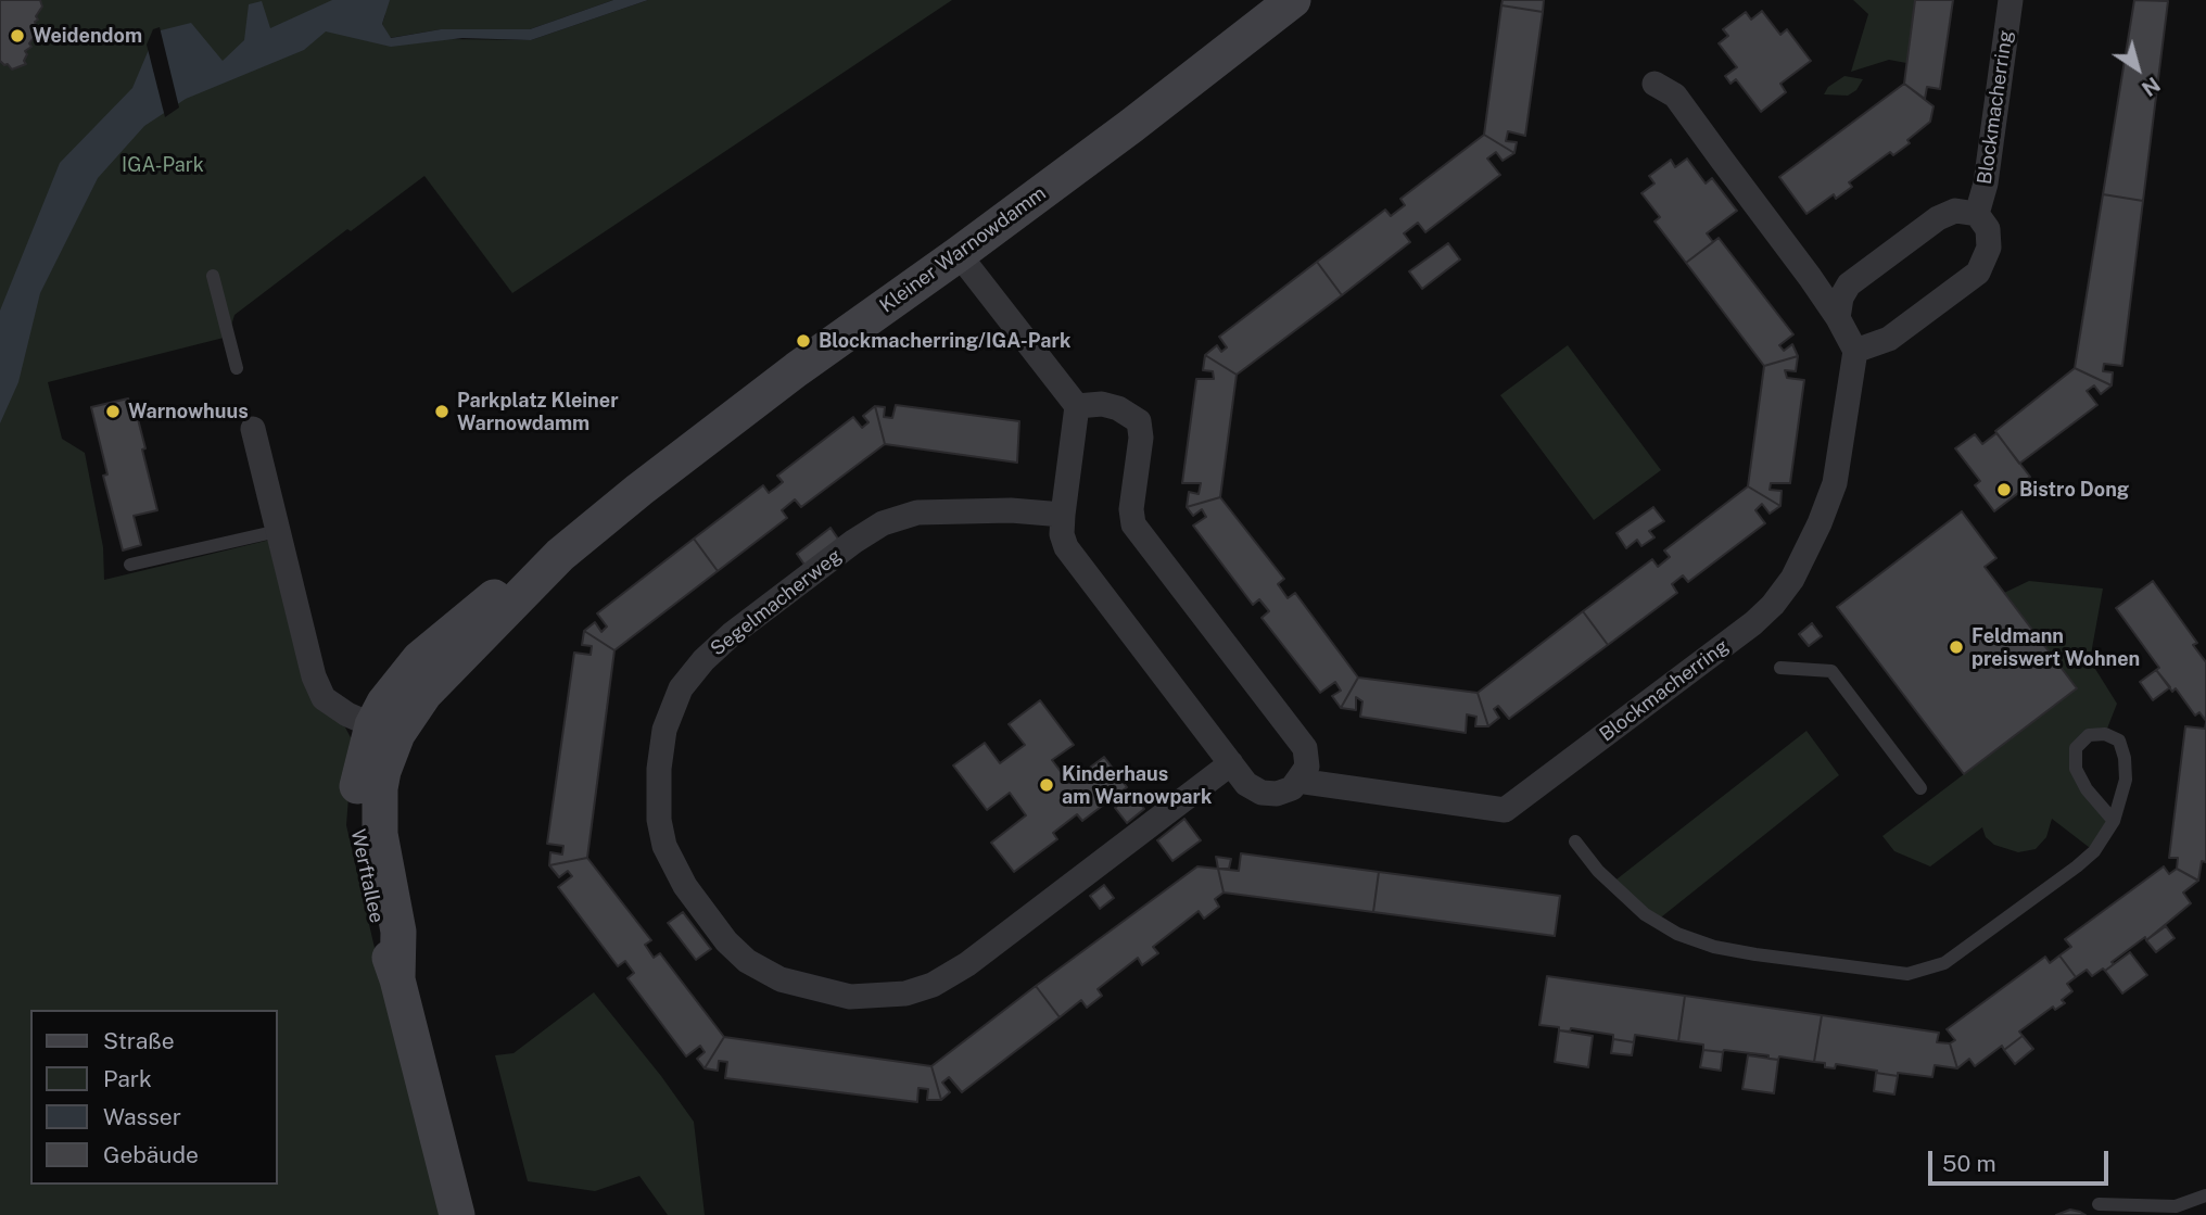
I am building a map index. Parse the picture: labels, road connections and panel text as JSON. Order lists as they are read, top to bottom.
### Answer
{
  "streets": {
    "street": [
      "Blockmacherring",
      "Kleiner Warnowdamm",
      "Segelmacherweg",
      "Werftallee"
    ]
  },
  "crossings": [
    ["Blockmacherring", "Segelmacherweg"],
    ["Kleiner Warnowdamm", "Werftallee"]
  ],
  "parks": ["IGA-Park"],
  "places": [
    "Weidendom",
    "Blockmacherring/IGA-Park",
    "Warnowhuus",
    "Parkplatz Kleiner Warnowdamm",
    "Bistro Dong",
    "Feldmann preiswert Wohnen",
    "Kinderhaus am Warnowpark"
  ],
  "legend": [
    "Straße",
    "Park",
    "Wasser",
    "Gebäude"
  ],
  "scale_bar": "50 m",
  "north": "bottom right"
}
